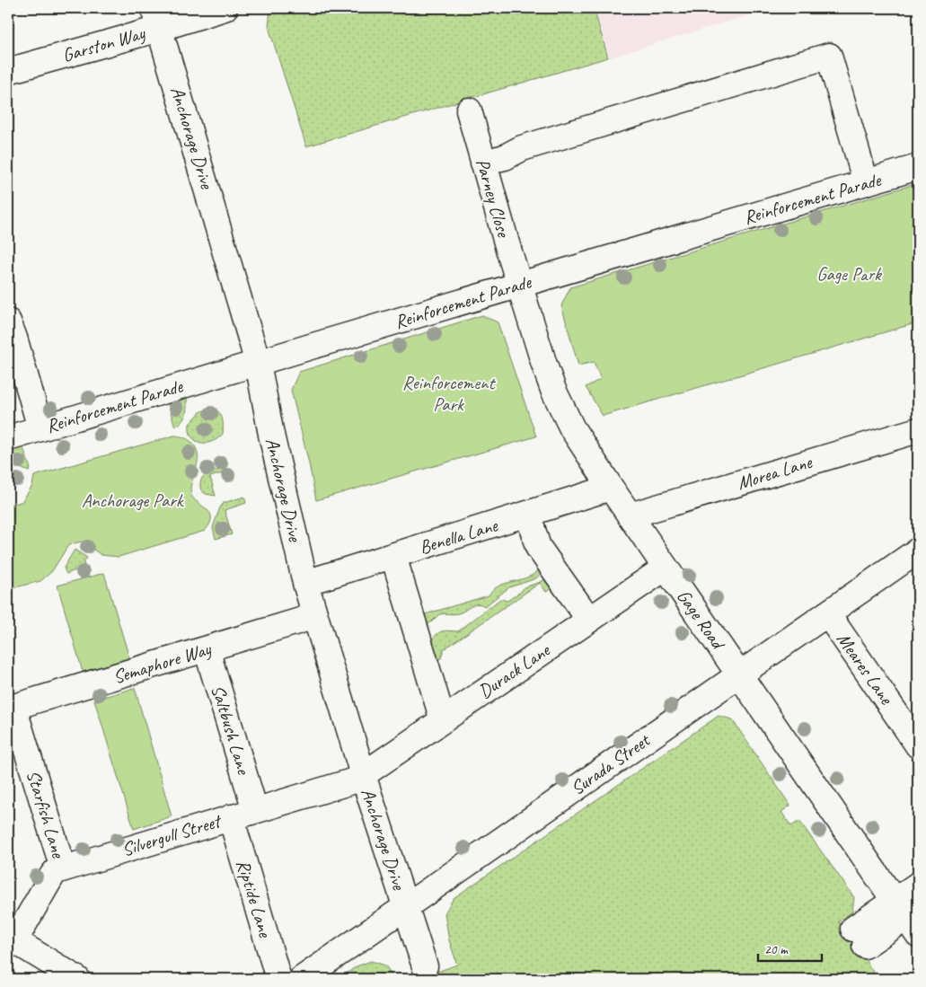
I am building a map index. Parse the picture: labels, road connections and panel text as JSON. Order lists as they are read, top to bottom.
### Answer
{
  "streets": {
    "street": [
      "Garston Way",
      "Anchorage Drive",
      "Parney Close",
      "Reinforcement Parade",
      "Morea Lane",
      "Benella Lane",
      "Gage Road",
      "Semaphore Way",
      "Meares Lane",
      "Durack Lane",
      "Saltbush Lane",
      "Surada Street",
      "Starfish Lane",
      "Silvergull Street",
      "Riptide Lane"
    ]
  },
  "crossings": [
    ["Garston Way", "Anchorage Drive"],
    ["Anchorage Drive", "Reinforcement Parade"],
    ["Anchorage Drive", "Benella Lane"],
    ["Anchorage Drive", "Semaphore Way"],
    ["Anchorage Drive", "Durack Lane"],
    ["Anchorage Drive", "Surada Street"],
    ["Anchorage Drive", "Silvergull Street"],
    ["Parney Close", "Reinforcement Parade"],
    ["Parney Close", "Gage Road"],
    ["Reinforcement Parade", "Gage Road"],
    ["Morea Lane", "Gage Road"],
    ["Benella Lane", "Gage Road"],
    ["Gage Road", "Durack Lane"],
    ["Gage Road", "Surada Street"],
    ["Semaphore Way", "Saltbush Lane"],
    ["Semaphore Way", "Starfish Lane"],
    ["Meares Lane", "Surada Street"],
    ["Durack Lane", "Silvergull Street"],
    ["Saltbush Lane", "Silvergull Street"],
    ["Starfish Lane", "Silvergull Street"],
    ["Silvergull Street", "Riptide Lane"]
  ],
  "parks": ["Gage Park", "Reinforcement Park", "Anchorage Park"],
  "scale_bar": "20 m"
}
